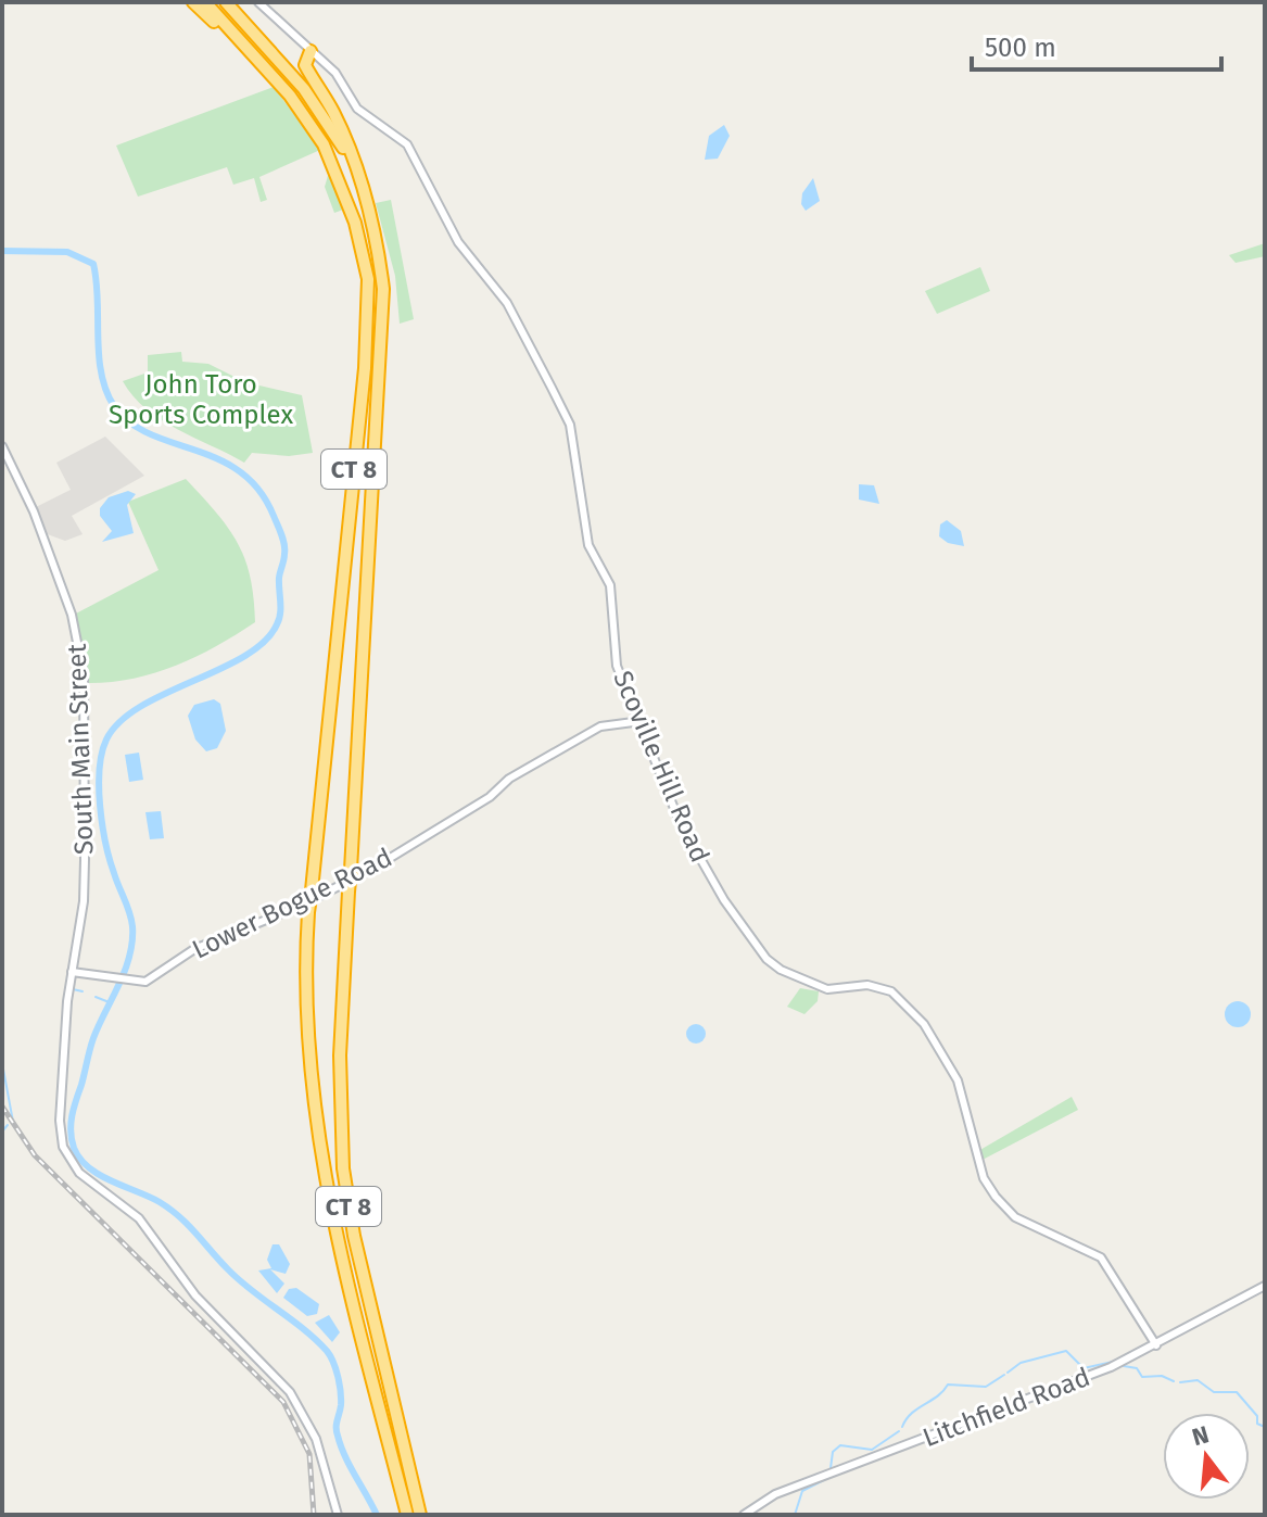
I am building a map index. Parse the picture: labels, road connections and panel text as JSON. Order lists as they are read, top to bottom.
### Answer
{
  "streets": {
    "highway": ["CT 8"],
    "street": [
      "South Main Street",
      "Scoville Hill Road",
      "Lower Bogue Road",
      "Litchfield Road"
    ]
  },
  "crossings": [
    ["South Main Street", "Lower Bogue Road"],
    ["Scoville Hill Road", "Lower Bogue Road"],
    ["Scoville Hill Road", "Litchfield Road"]
  ],
  "parks": ["John Toro Sports Complex"],
  "scale_bar": "500 m",
  "north": "top"
}
